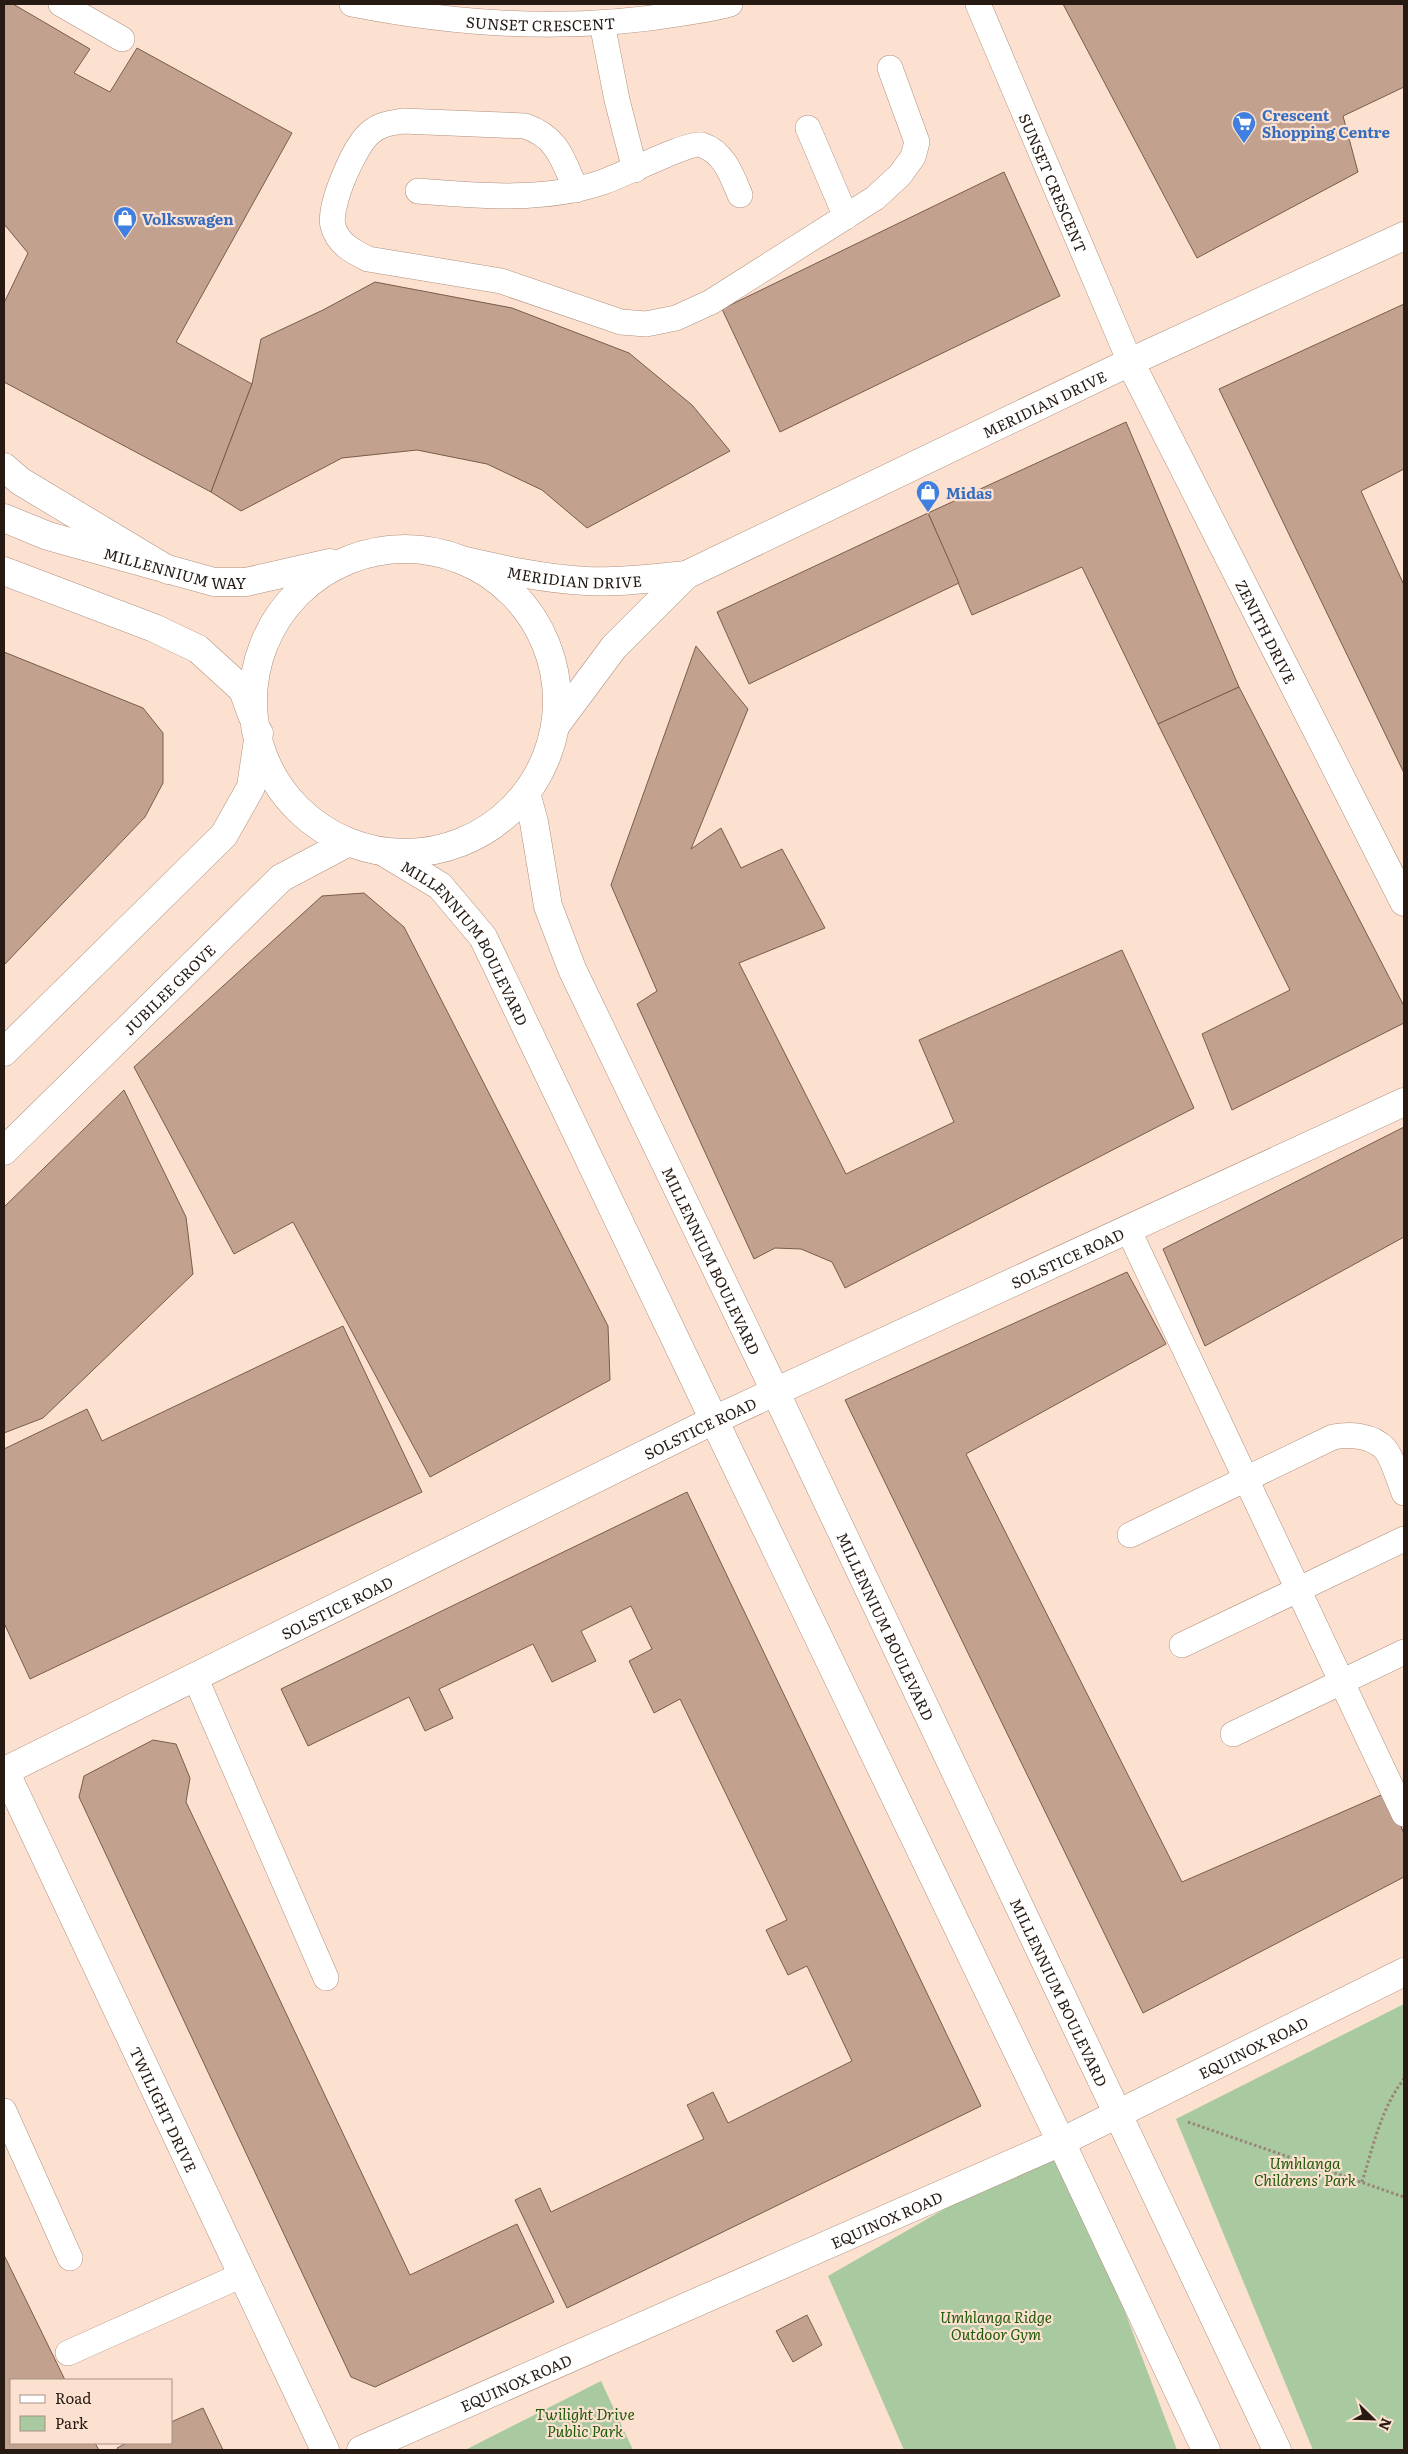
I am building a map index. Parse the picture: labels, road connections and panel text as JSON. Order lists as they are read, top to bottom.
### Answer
{
  "streets": {
    "main road": [
      "MERIDIAN DRIVE",
      "MILLENNIUM WAY",
      "ZENITH DRIVE",
      "MILLENNIUM BOULEVARD",
      "JUBILEE GROVE",
      "SOLSTICE ROAD",
      "EQUINOX ROAD",
      "TWILIGHT DRIVE"
    ],
    "lane": ["SUNSET CRESCENT"]
  },
  "crossings": [
    ["SUNSET CRESCENT", "MERIDIAN DRIVE"],
    ["SUNSET CRESCENT", "ZENITH DRIVE"],
    ["MERIDIAN DRIVE", "ZENITH DRIVE"],
    ["MERIDIAN DRIVE", "MILLENNIUM BOULEVARD"],
    ["MILLENNIUM WAY", "MILLENNIUM BOULEVARD"],
    ["MILLENNIUM BOULEVARD", "JUBILEE GROVE"],
    ["MILLENNIUM BOULEVARD", "SOLSTICE ROAD"],
    ["MILLENNIUM BOULEVARD", "EQUINOX ROAD"],
    ["SOLSTICE ROAD", "TWILIGHT DRIVE"]
  ],
  "parks": ["Umhlanga Childrens' Park", "Umhlanga Ridge Outdoor Gym", "Twilight Drive Public Park"],
  "places": {
    "supermarket": ["Crescent Shopping Centre"],
    "shop": ["Volkswagen", "Midas"]
  },
  "legend": ["Road", "Park"],
  "north": "bottom right"
}
